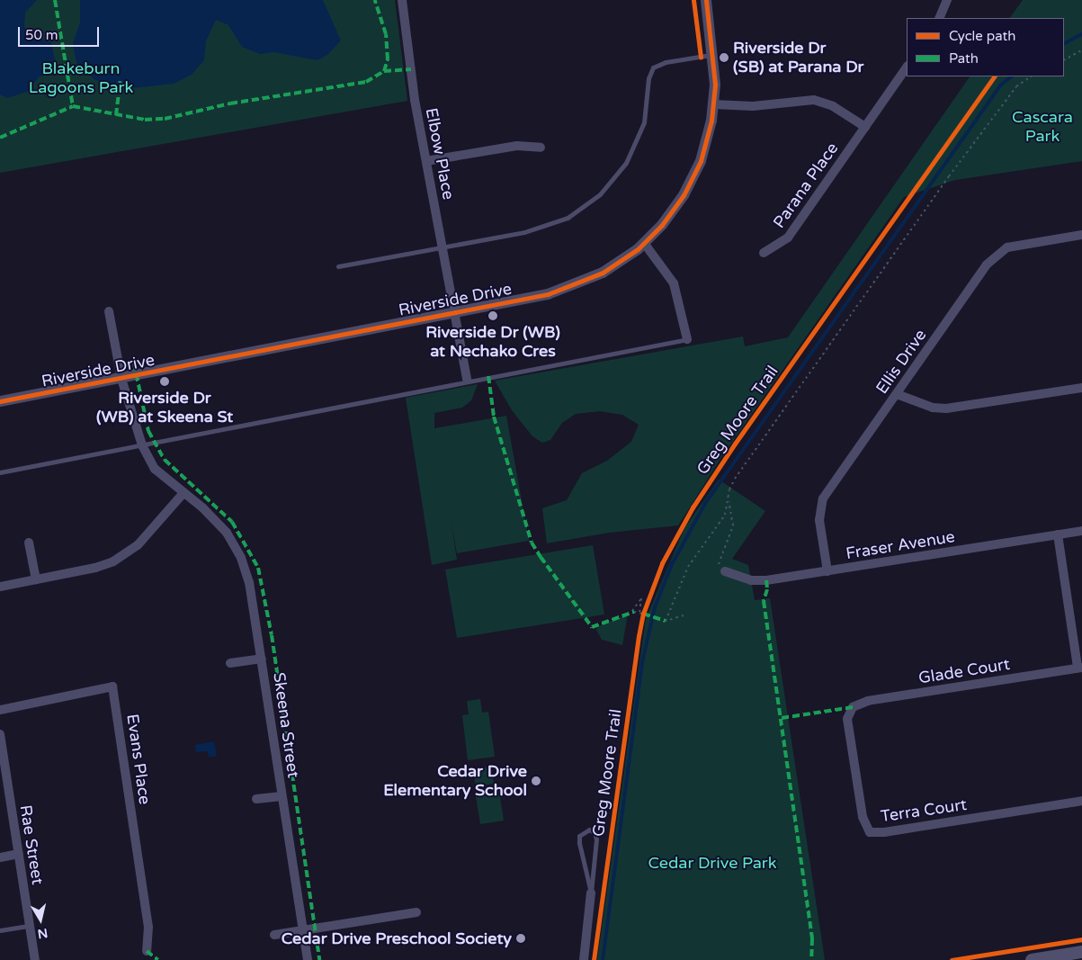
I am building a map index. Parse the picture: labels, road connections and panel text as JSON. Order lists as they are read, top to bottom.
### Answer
{
  "streets": {
    "street": [
      "Elbow Place",
      "Parana Place",
      "Riverside Drive",
      "Ellis Drive",
      "Fraser Avenue",
      "Glade Court",
      "Skeena Street",
      "Evans Place",
      "Terra Court",
      "Rae Street"
    ],
    "cycle path": ["Greg Moore Trail"]
  },
  "crossings": [
    ["Elbow Place", "Riverside Drive"],
    ["Riverside Drive", "Skeena Street"],
    ["Ellis Drive", "Fraser Avenue"],
    ["Glade Court", "Terra Court"]
  ],
  "parks": ["Blakeburn Lagoons Park", "Cascara Park", "Cedar Drive Park"],
  "places": [
    "Riverside Dr (SB) at Parana Dr",
    "Riverside Dr (WB) at Nechako Cres",
    "Riverside Dr (WB) at Skeena St",
    "Cedar Drive Elementary School",
    "Cedar Drive Preschool Society"
  ],
  "legend": ["Cycle path", "Path"],
  "scale_bar": "50 m",
  "north": "bottom"
}
